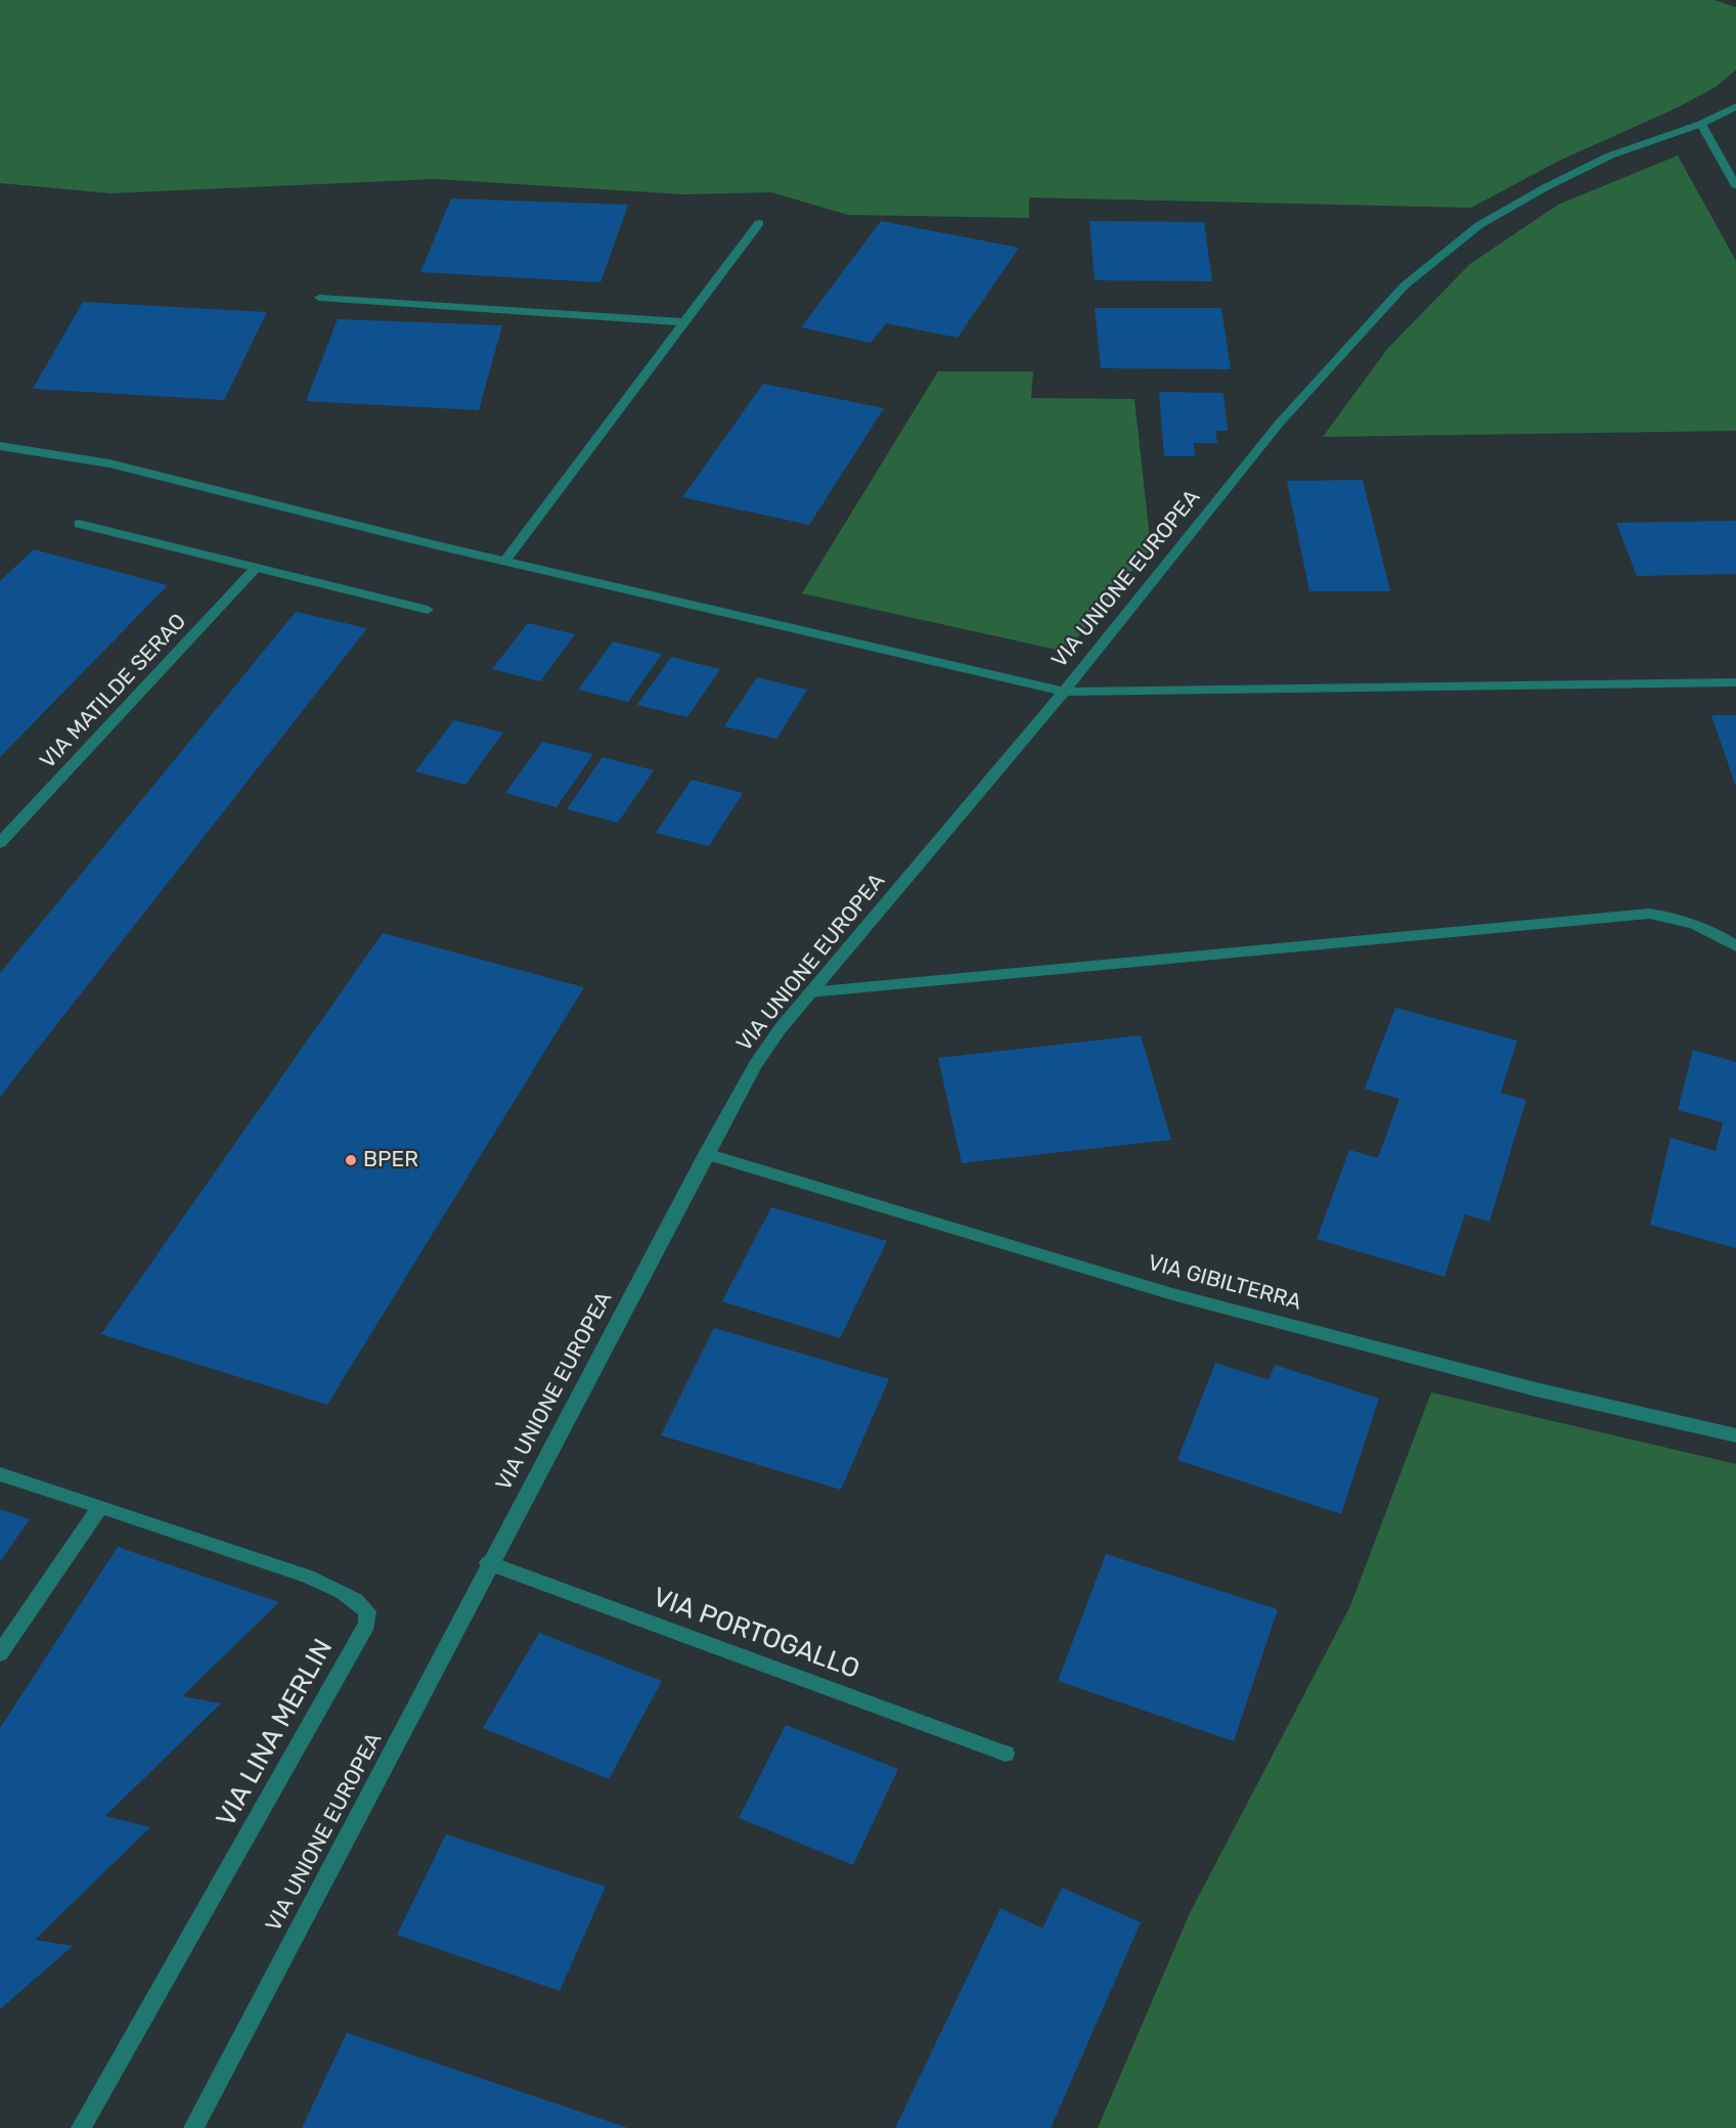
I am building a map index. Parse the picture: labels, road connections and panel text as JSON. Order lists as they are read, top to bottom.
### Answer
{
  "streets": {
    "street": [
      "VIA UNIONE EUROPEA",
      "VIA MATILDE SERAO",
      "VIA GIBILTERRA",
      "VIA PORTOGALLO",
      "VIA LINA MERLIN"
    ]
  },
  "crossings": [
    ["VIA UNIONE EUROPEA", "VIA GIBILTERRA"],
    ["VIA UNIONE EUROPEA", "VIA PORTOGALLO"]
  ],
  "places": ["BPER"]
}
